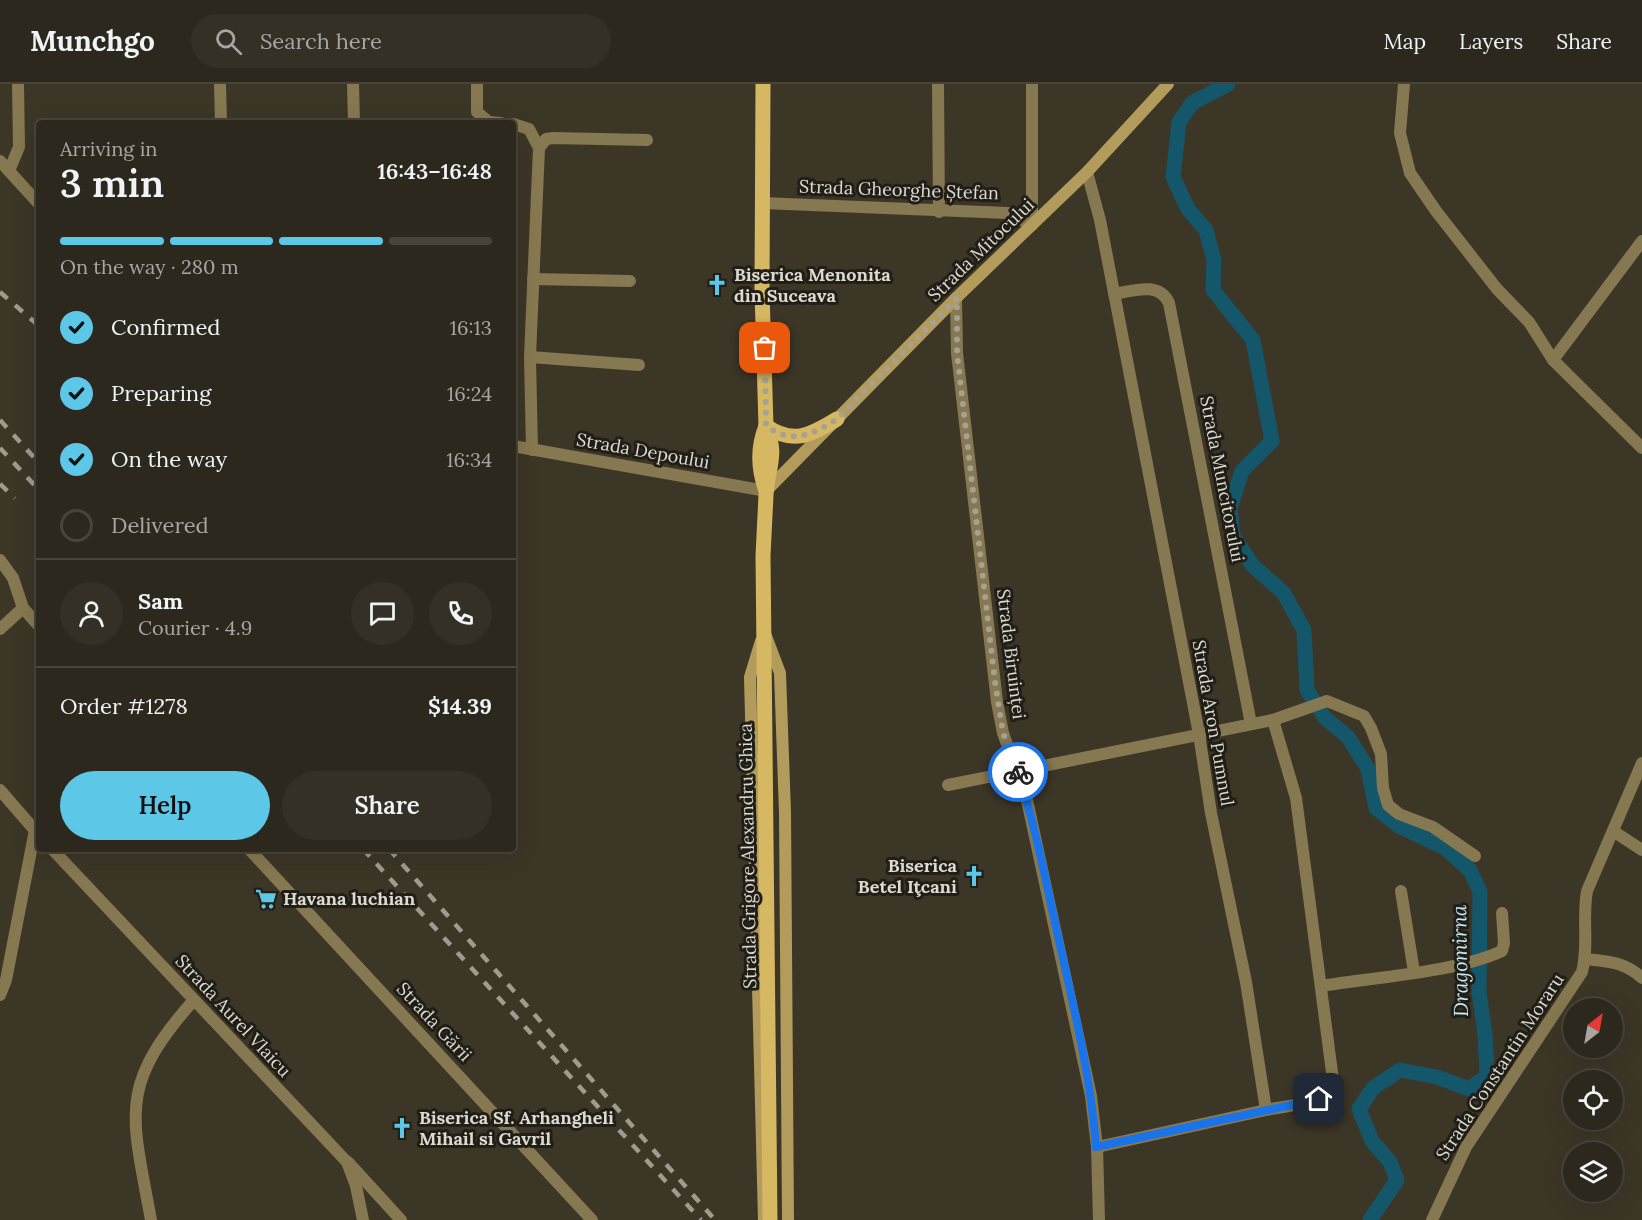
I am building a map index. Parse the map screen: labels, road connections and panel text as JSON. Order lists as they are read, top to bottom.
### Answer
{
  "streets": {
    "main road": ["Strada Mitocului", "Strada Grigore Alexandru Ghica"],
    "street": [
      "Strada Gheorghe Ștefan",
      "Strada Depoului",
      "Strada Muncitorului",
      "Strada Biruinței",
      "Strada Aron Pumnul",
      "Strada Aurel Vlaicu",
      "Strada Gării",
      "Strada Constantin Moraru"
    ]
  },
  "crossings": [
    ["Strada Gheorghe Ștefan", "Strada Mitocului"],
    ["Strada Gheorghe Ștefan", "Strada Grigore Alexandru Ghica"],
    ["Strada Mitocului", "Strada Depoului"],
    ["Strada Mitocului", "Strada Biruinței"],
    ["Strada Mitocului", "Strada Aron Pumnul"],
    ["Strada Mitocului", "Strada Grigore Alexandru Ghica"],
    ["Strada Depoului", "Strada Grigore Alexandru Ghica"],
    ["Strada Muncitorului", "Strada Aron Pumnul"]
  ],
  "water": ["Dragomirna"],
  "places": {
    "church": ["Biserica Menonita din Suceava", "Biserica Betel Iţcani", "Biserica Sf. Arhangheli Mihail si Gavril"],
    "supermarket": ["Havana luchian"]
  },
  "north": "top right",
  "page": {
    "header": "Munchgo",
    "search": "Search here",
    "nav": ["Map", "Layers", "Share"],
    "heading": ["3 min", "Arriving in", "16:43–16:48"],
    "panel": [
      "Sam",
      "Courier · 4.9",
      "Order #1278",
      "$14.39"
    ],
    "bar": "On the way · 280 m",
    "list": [
      ["Confirmed", "16:13"],
      ["Preparing", "16:24"],
      ["On the way", "16:34"],
      "Delivered"
    ],
    "buttons": ["Help", "Share"]
  }
}
